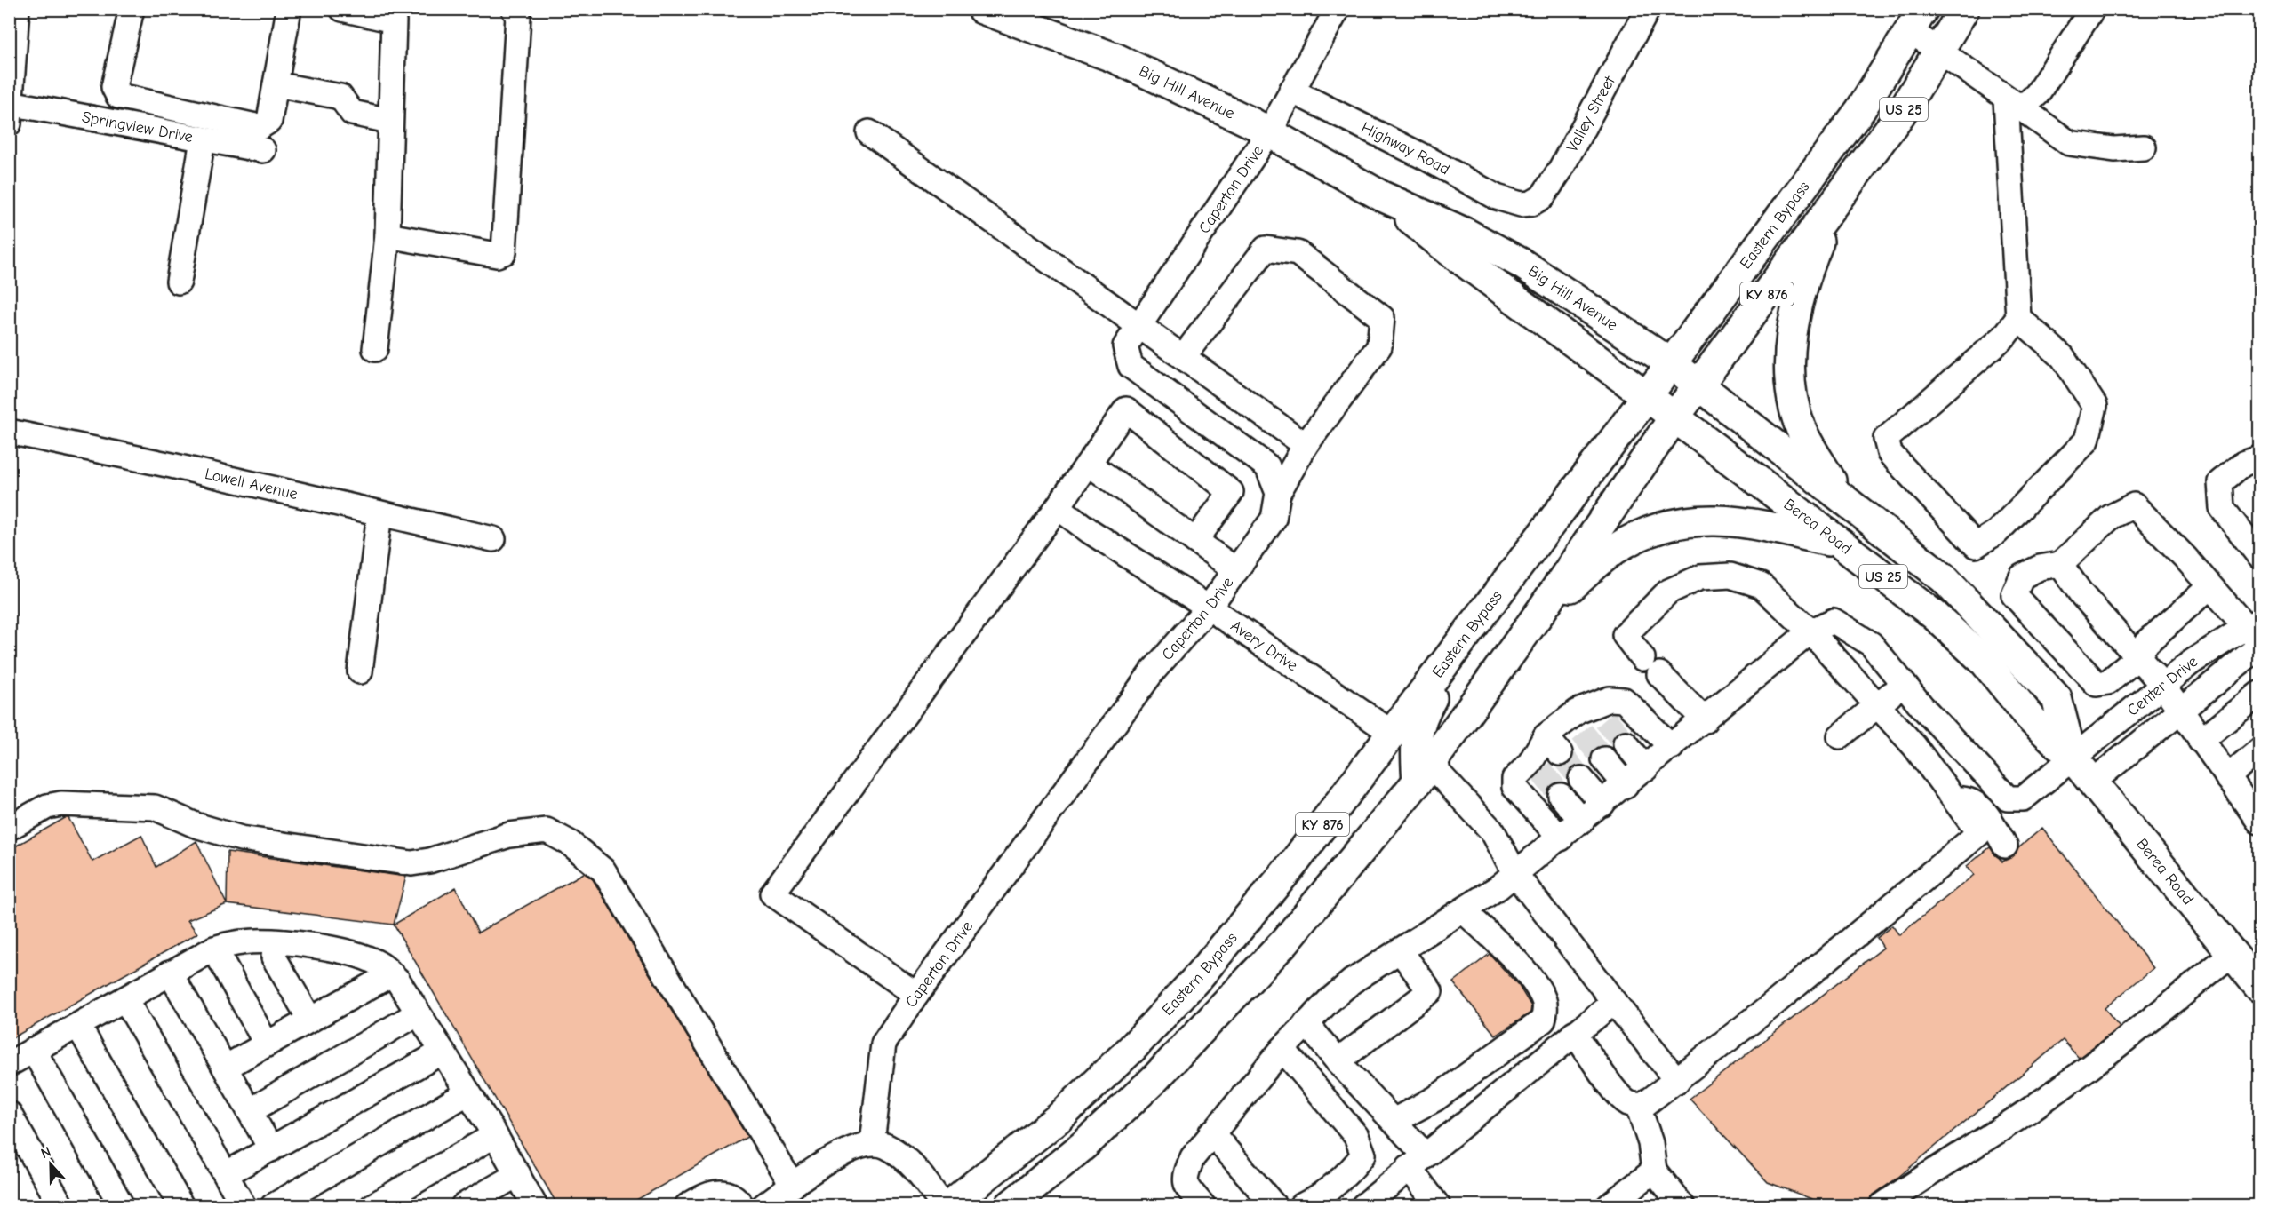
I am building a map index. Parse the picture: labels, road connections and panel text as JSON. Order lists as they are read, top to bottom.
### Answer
{
  "streets": {
    "main road": [
      "Big Hill Avenue",
      "US 25",
      "Eastern Bypass",
      "KY 876",
      "Berea Road"
    ],
    "street": [
      "Valley Street",
      "Springview Drive",
      "Highway Road",
      "Caperton Drive",
      "Lowell Avenue",
      "Avery Drive",
      "Center Drive"
    ]
  },
  "crossings": [
    ["Big Hill Avenue", "Caperton Drive"],
    ["Big Hill Avenue", "Eastern Bypass"],
    ["Big Hill Avenue", "KY 876"],
    ["Big Hill Avenue", "Berea Road"],
    ["US 25", "KY 876"],
    ["Valley Street", "Highway Road"],
    ["Highway Road", "Caperton Drive"],
    ["Caperton Drive", "Avery Drive"],
    ["Eastern Bypass", "Berea Road"],
    ["Eastern Bypass", "Avery Drive"],
    ["KY 876", "Berea Road"],
    ["Berea Road", "Center Drive"]
  ],
  "north": "top"
}
